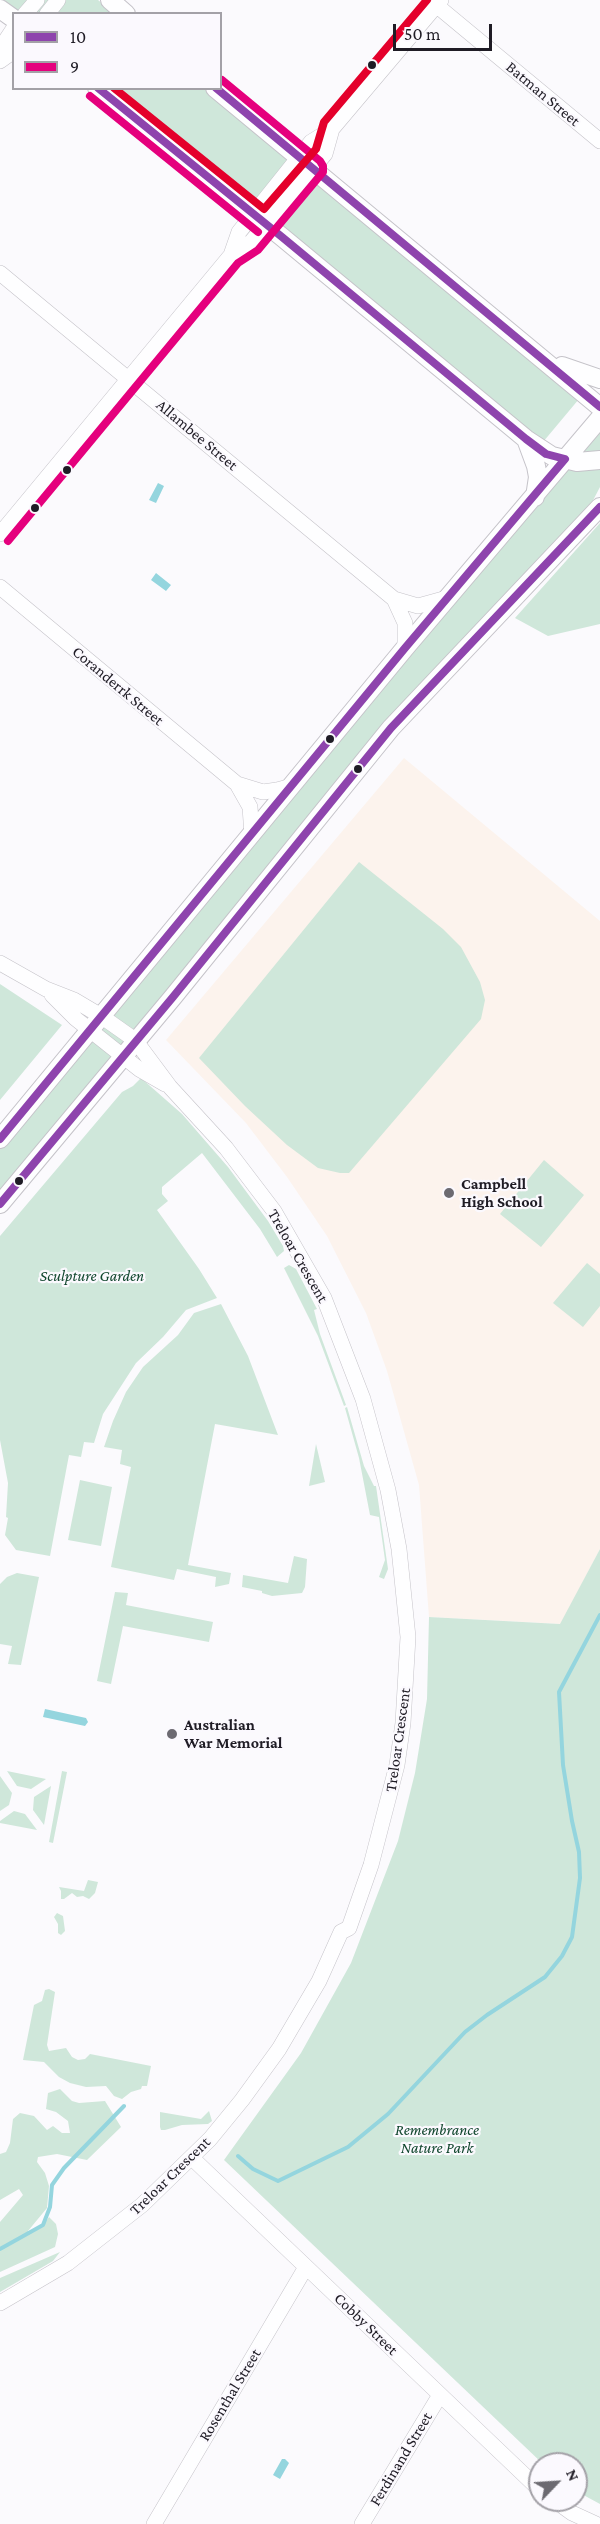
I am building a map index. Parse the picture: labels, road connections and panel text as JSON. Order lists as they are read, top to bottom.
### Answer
{
  "streets": {
    "street": [
      "Batman Street",
      "Allambee Street",
      "Coranderrk Street",
      "Treloar Crescent",
      "Cobby Street",
      "Rosenthal Street",
      "Ferdinand Street"
    ]
  },
  "crossings": [
    ["Treloar Crescent", "Cobby Street"],
    ["Cobby Street", "Rosenthal Street"],
    ["Cobby Street", "Ferdinand Street"]
  ],
  "parks": ["Sculpture Garden", "Remembrance Nature Park"],
  "places": ["Campbell High School", "Australian War Memorial"],
  "lines": ["transit line 9", "transit line 10"],
  "legend": ["10", "9"],
  "scale_bar": "50 m",
  "north": "top right"
}
